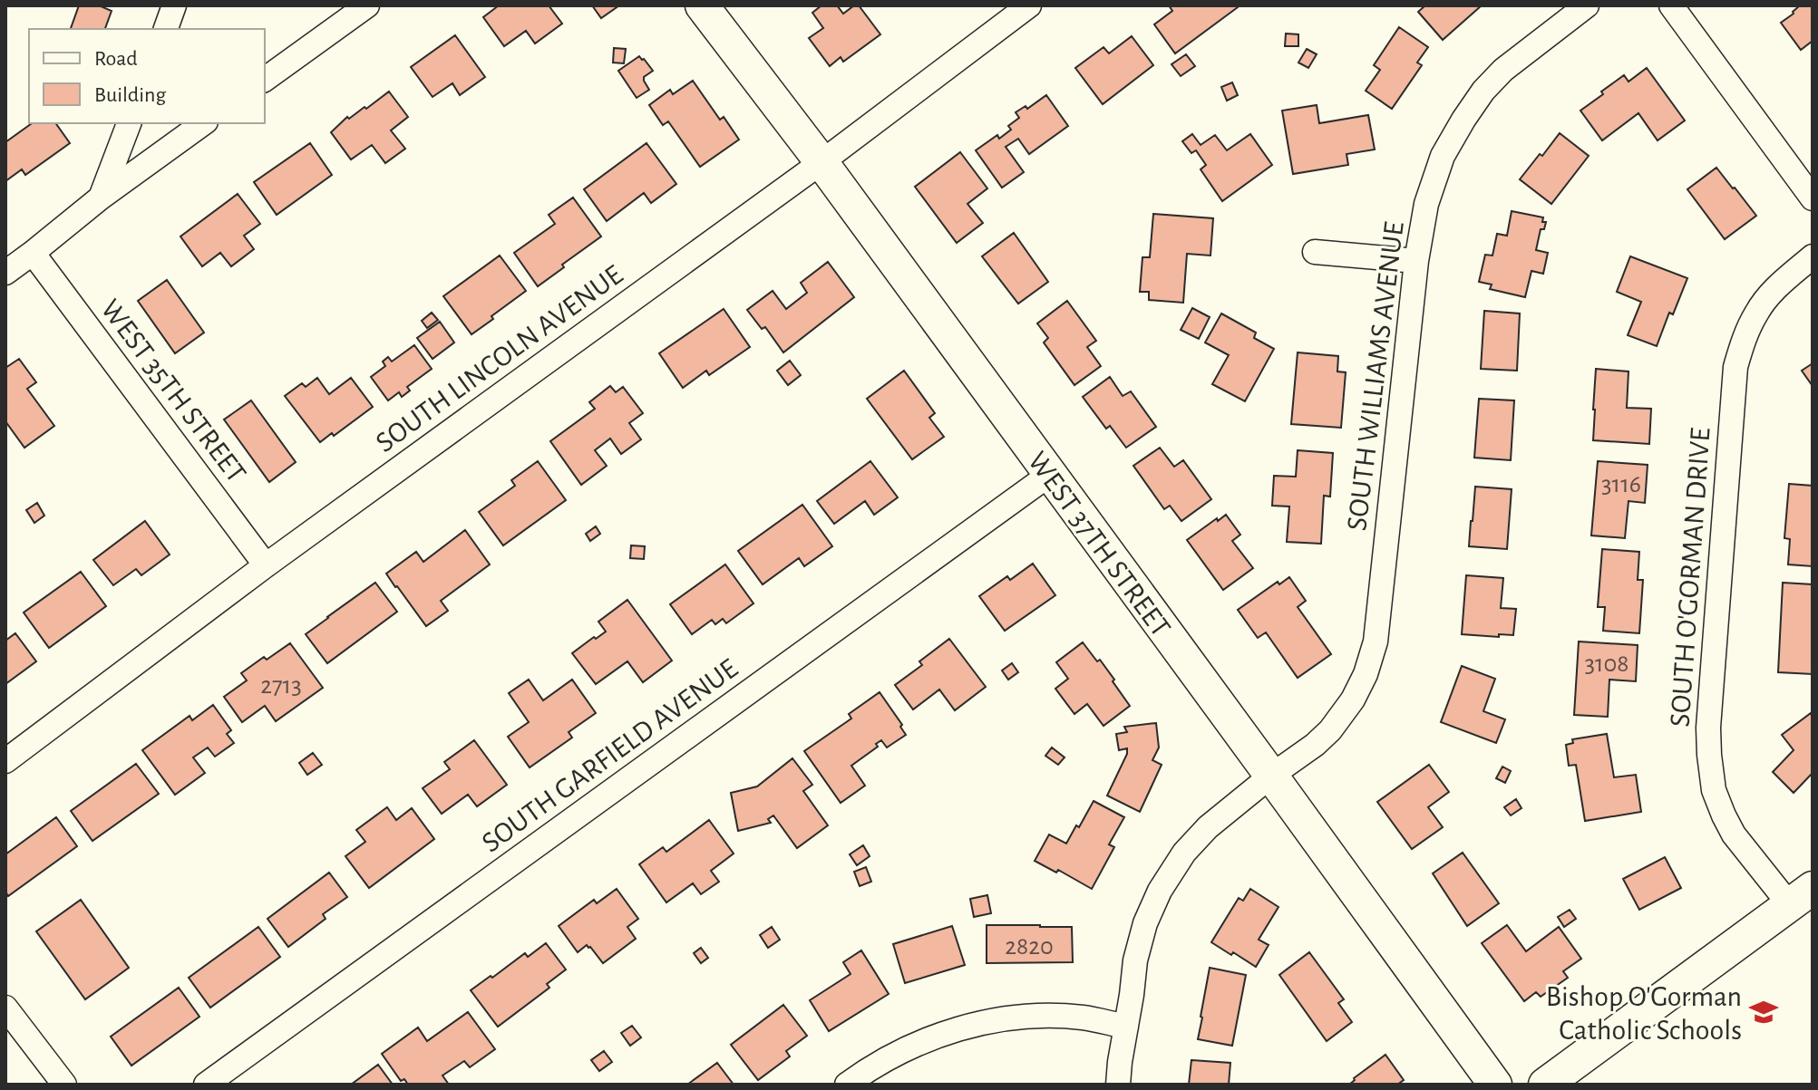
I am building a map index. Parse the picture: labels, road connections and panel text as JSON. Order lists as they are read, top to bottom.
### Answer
{
  "streets": {
    "street": [
      "SOUTH LINCOLN AVENUE",
      "SOUTH WILLIAMS AVENUE",
      "WEST 35TH STREET",
      "WEST 37TH STREET",
      "SOUTH O'GORMAN DRIVE",
      "SOUTH GARFIELD AVENUE"
    ]
  },
  "crossings": [
    ["SOUTH LINCOLN AVENUE", "WEST 35TH STREET"],
    ["SOUTH LINCOLN AVENUE", "WEST 37TH STREET"],
    ["SOUTH WILLIAMS AVENUE", "WEST 37TH STREET"],
    ["WEST 37TH STREET", "SOUTH GARFIELD AVENUE"]
  ],
  "places": {
    "school or university": ["Bishop O'Gorman Catholic Schools"]
  },
  "house_numbers": [
    "3116",
    "3108",
    "2713",
    "2820"
  ],
  "legend": ["Road", "Building"]
}
